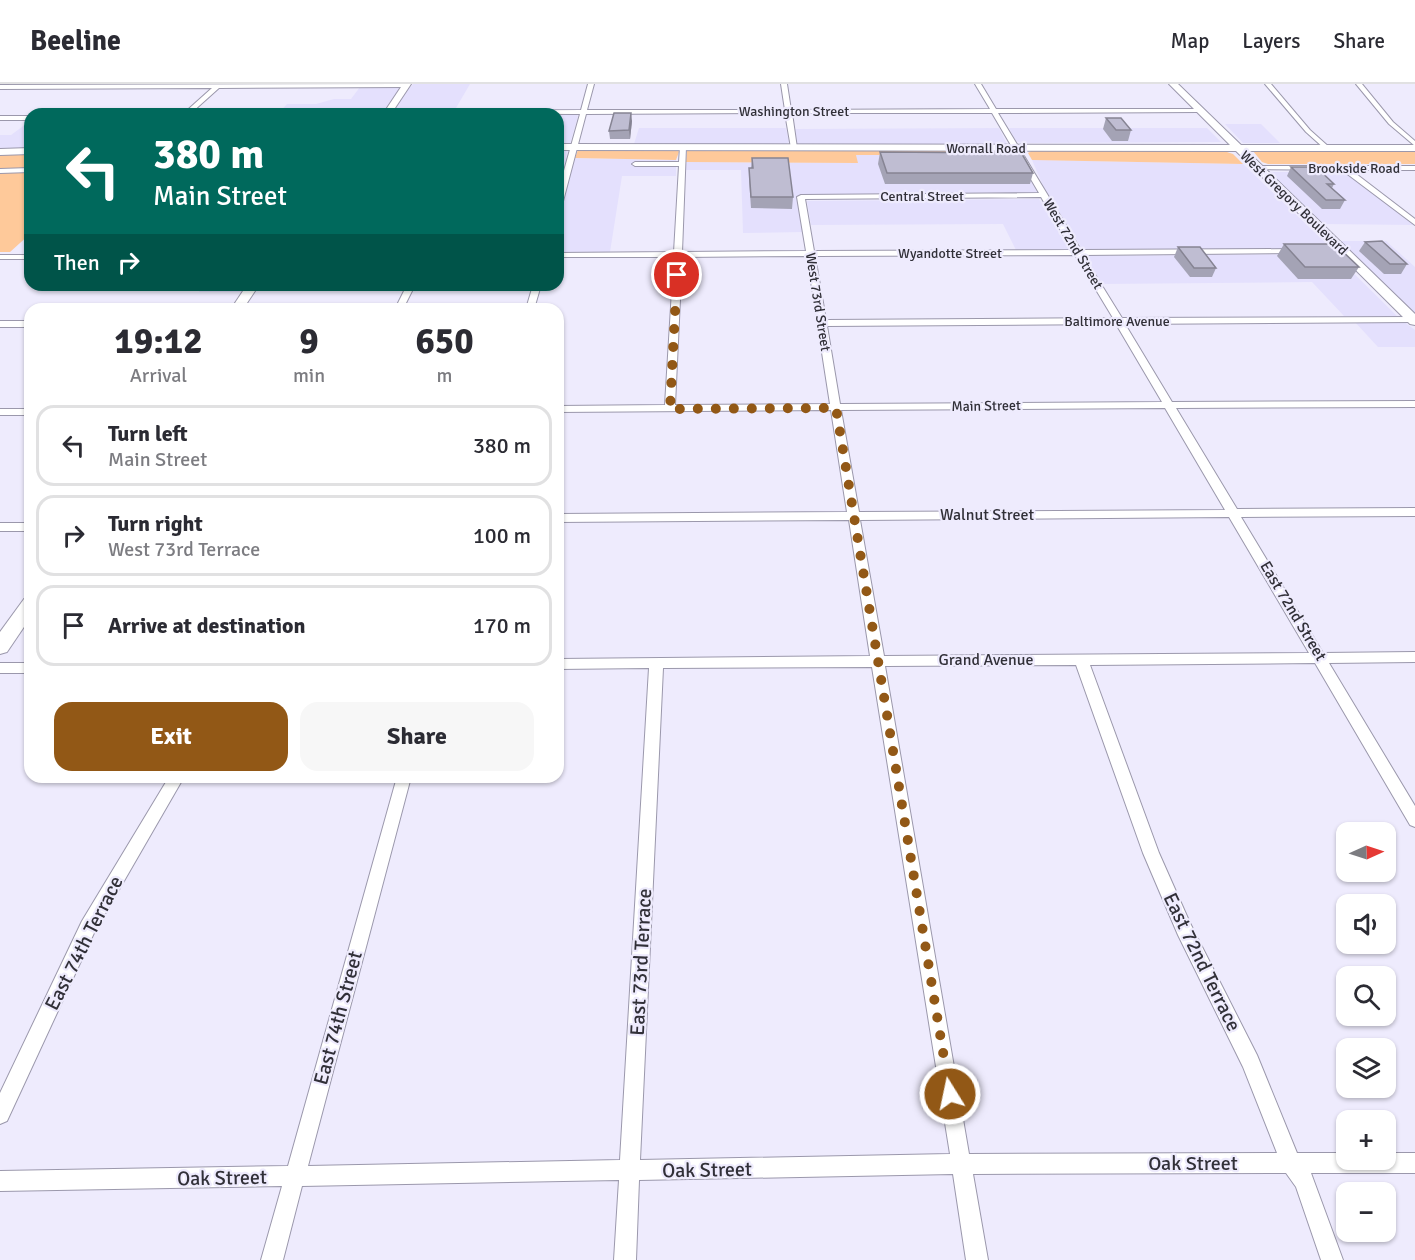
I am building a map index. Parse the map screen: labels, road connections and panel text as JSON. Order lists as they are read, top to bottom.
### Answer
{
  "streets": {
    "main road": ["Wornall Road", "West Gregory Boulevard"],
    "street": [
      "Washington Street",
      "Brookside Road",
      "Central Street",
      "West 72nd Street",
      "Wyandotte Street",
      "West 73rd Street",
      "Baltimore Avenue",
      "Main Street",
      "Walnut Street",
      "East 72nd Street",
      "Grand Avenue",
      "East 74th Terrace",
      "East 73rd Terrace",
      "East 72nd Terrace",
      "East 74th Street",
      "Oak Street"
    ]
  },
  "crossings": [
    ["Washington Street", "West Gregory Boulevard"],
    ["Washington Street", "West 72nd Street"],
    ["Wornall Road", "West Gregory Boulevard"],
    ["Wornall Road", "West 72nd Street"],
    ["Brookside Road", "West Gregory Boulevard"],
    ["Central Street", "West 72nd Street"],
    ["Central Street", "West 73rd Street"],
    ["West Gregory Boulevard", "Baltimore Avenue"],
    ["West 72nd Street", "Wyandotte Street"],
    ["West 72nd Street", "Baltimore Avenue"],
    ["West 72nd Street", "Main Street"],
    ["West 72nd Street", "East 72nd Street"],
    ["Wyandotte Street", "West 73rd Street"],
    ["West 73rd Street", "Baltimore Avenue"],
    ["West 73rd Street", "Main Street"],
    ["West 73rd Street", "Walnut Street"],
    ["West 73rd Street", "Grand Avenue"],
    ["West 73rd Street", "Oak Street"],
    ["Main Street", "East 72nd Street"],
    ["Walnut Street", "East 72nd Street"],
    ["East 72nd Street", "Grand Avenue"],
    ["Grand Avenue", "East 73rd Terrace"],
    ["Grand Avenue", "East 72nd Terrace"],
    ["East 73rd Terrace", "Oak Street"],
    ["East 72nd Terrace", "Oak Street"],
    ["East 74th Street", "Oak Street"]
  ],
  "north": "right",
  "page": {
    "header": "Beeline",
    "nav": ["Map", "Layers", "Share"],
    "turn": ["380 m", "Main Street"],
    "then": "Then",
    "eta": [
      "19:12",
      "Arrival",
      "9",
      "min",
      "650",
      "m"
    ],
    "list": [
      {
        "name": "Turn left",
        "note": "Main Street",
        "value": "380 m"
      },
      {
        "name": "Turn right",
        "note": "West 73rd Terrace",
        "value": "100 m"
      },
      {
        "name": "Arrive at destination",
        "value": "170 m"
      }
    ],
    "buttons": ["Exit", "Share"],
    "map_buttons": ["+", "−"]
  }
}
